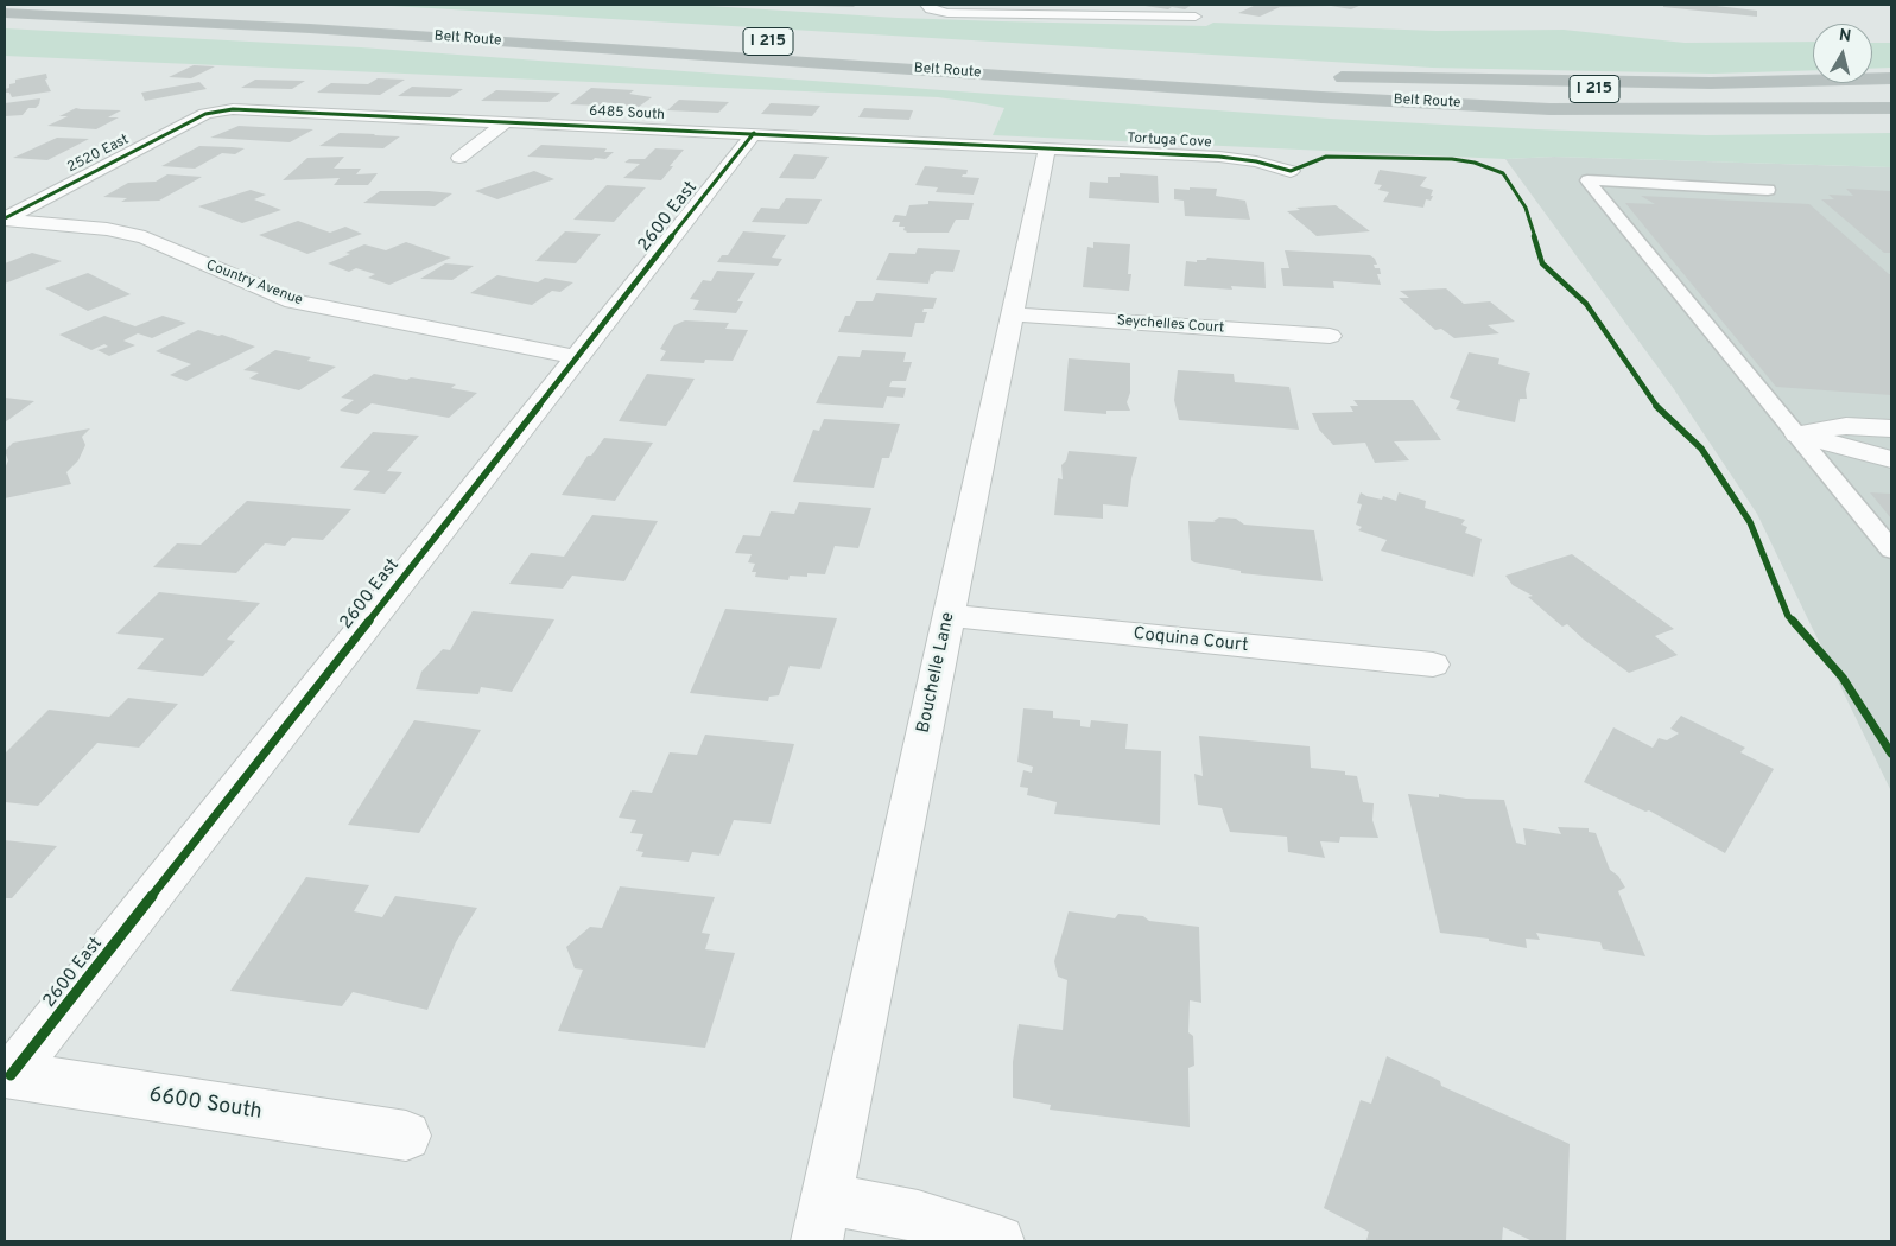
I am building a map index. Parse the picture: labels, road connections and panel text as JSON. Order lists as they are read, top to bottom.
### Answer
{
  "streets": {
    "highway": ["Belt Route", "I 215"],
    "street": [
      "6485 South",
      "Tortuga Cove",
      "2520 East",
      "2600 East",
      "Country Avenue",
      "Seychelles Court",
      "Coquina Court",
      "Bouchelle Lane",
      "6600 South"
    ]
  },
  "crossings": [
    ["6485 South", "Tortuga Cove"],
    ["6485 South", "2520 East"],
    ["6485 South", "2600 East"],
    ["6485 South", "Bouchelle Lane"],
    ["Tortuga Cove", "Bouchelle Lane"],
    ["2520 East", "Country Avenue"],
    ["2600 East", "Country Avenue"],
    ["2600 East", "6600 South"],
    ["Seychelles Court", "Bouchelle Lane"],
    ["Coquina Court", "Bouchelle Lane"]
  ],
  "north": "top"
}
